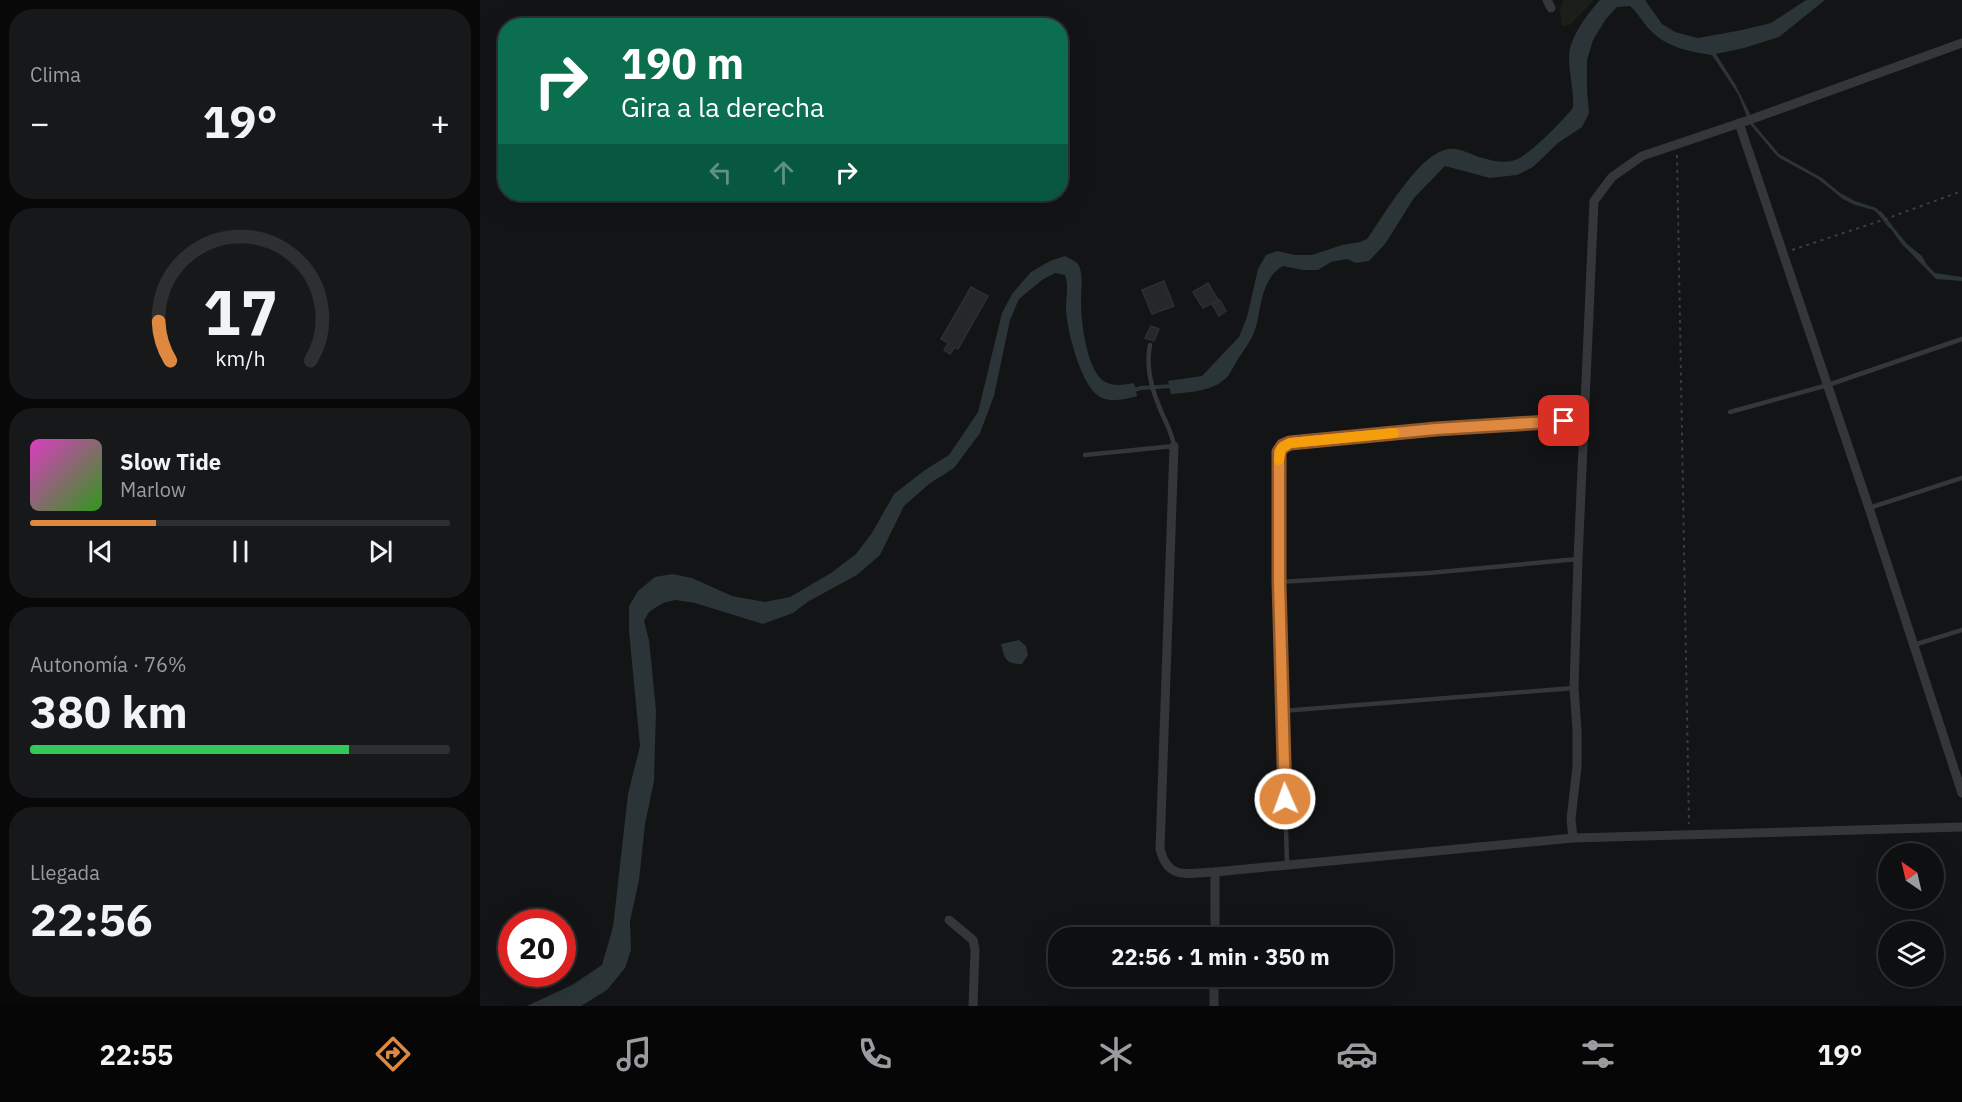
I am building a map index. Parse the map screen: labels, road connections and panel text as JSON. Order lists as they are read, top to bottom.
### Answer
{
  "north": "top left",
  "page": {
    "tile": [
      "Clima",
      ["Autonomía · 76%", "380 km"],
      ["Llegada", "22:56"]
    ],
    "turn": ["190 m", "Gira a la derecha"],
    "heat": ["−", "19°", "+"],
    "song": ["Slow Tide", "Marlow"],
    "limit": "20",
    "trip": "22:56 · 1 min · 350 m",
    "tabs": ["22:55", "19°"],
    "gauge": ["17", "km/h"]
  }
}
